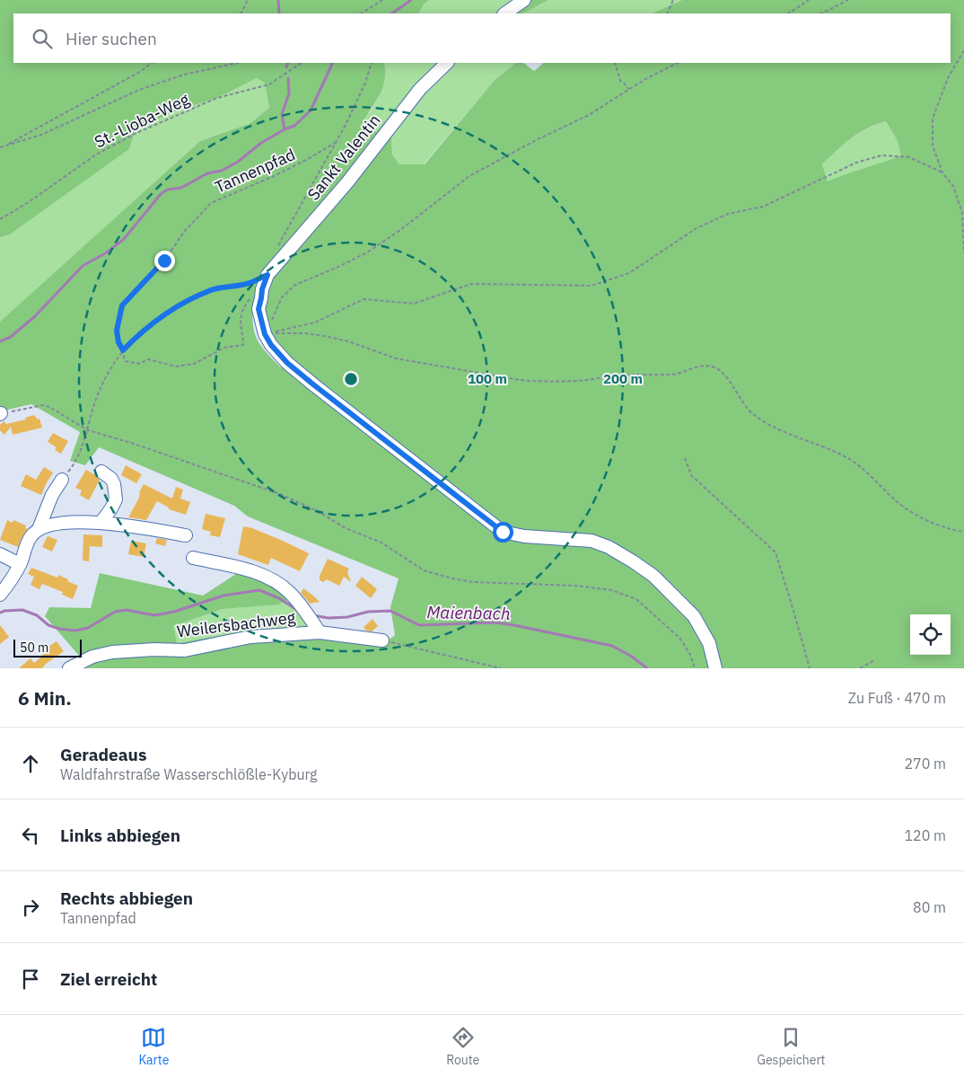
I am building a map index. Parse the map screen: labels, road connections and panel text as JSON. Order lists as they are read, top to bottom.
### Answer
{
  "streets": {
    "street": ["Sankt Valentin", "Weilersbachweg"],
    "path": ["St.-Lioba-Weg", "Tannenpfad"]
  },
  "water": ["Maienbach"],
  "scale_bar": "50 m",
  "page": {
    "search": "Hier suchen",
    "scale": "50 m",
    "heading": ["6 Min.", "Zu Fuß · 470 m"],
    "list": [
      ["Geradeaus", "Waldfahrstraße Wasserschlößle-Kyburg", "270 m"],
      ["Links abbiegen", "120 m"],
      ["Rechts abbiegen", "Tannenpfad", "80 m"],
      "Ziel erreicht"
    ],
    "nav": ["Karte", "Route", "Gespeichert"]
  },
  "rings": ["100 m", "200 m"]
}
